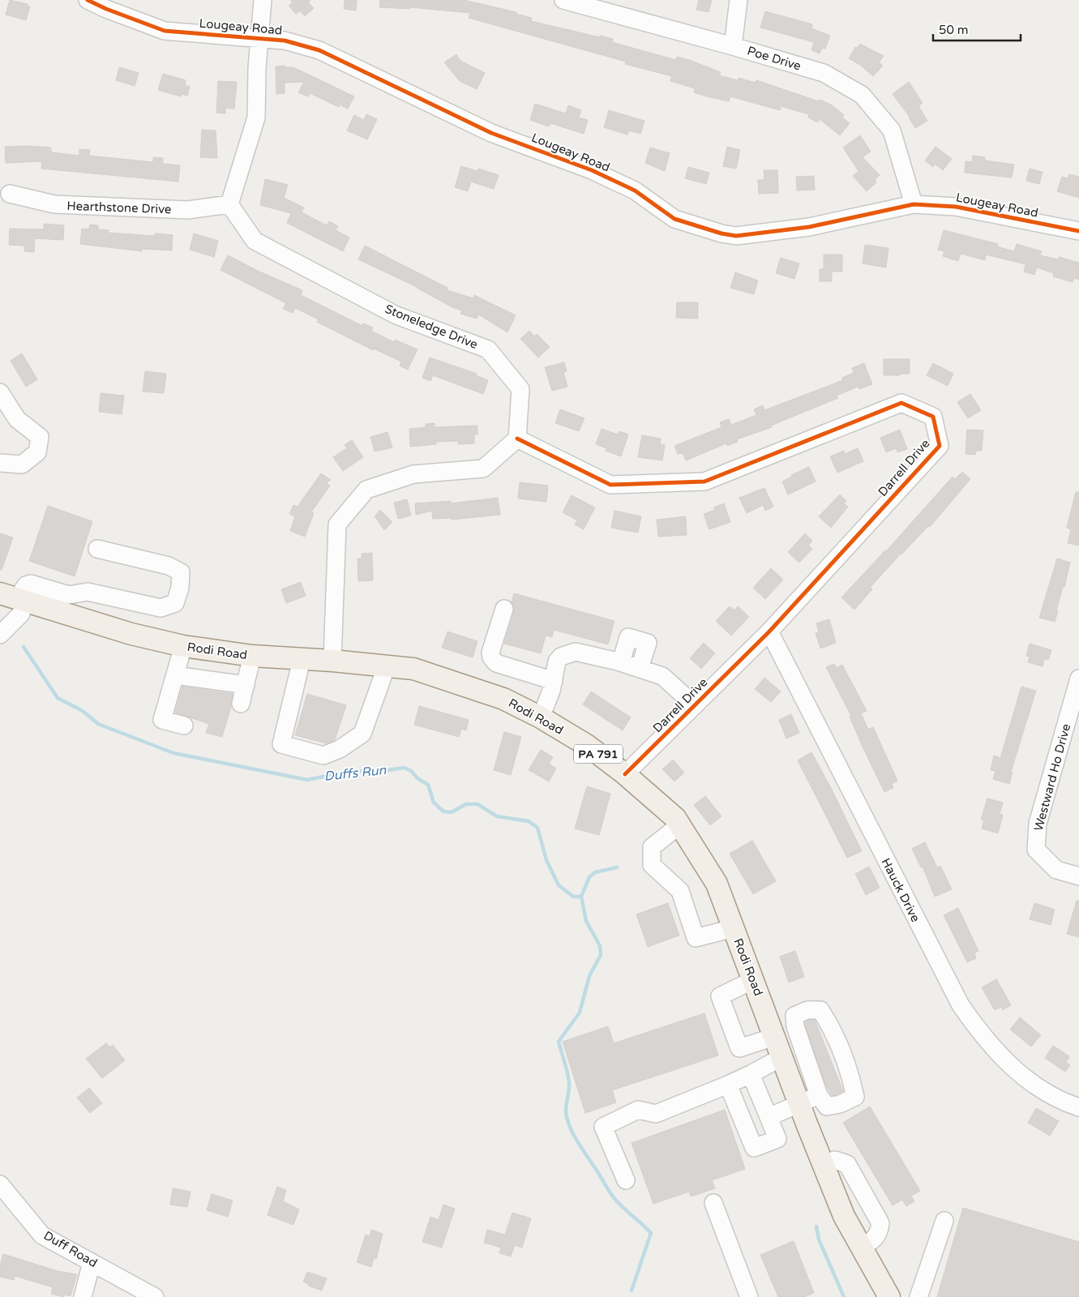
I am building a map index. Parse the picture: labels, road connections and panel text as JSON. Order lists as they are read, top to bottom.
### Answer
{
  "streets": {
    "main road": ["Rodi Road", "PA 791"],
    "street": [
      "Lougeay Road",
      "Poe Drive",
      "Hearthstone Drive",
      "Stoneledge Drive",
      "Darrell Drive",
      "Westward Ho Drive",
      "Hauck Drive",
      "Duff Road"
    ]
  },
  "crossings": [
    ["Lougeay Road", "Poe Drive"],
    ["Hearthstone Drive", "Stoneledge Drive"],
    ["Stoneledge Drive", "Darrell Drive"],
    ["Darrell Drive", "Rodi Road"],
    ["Darrell Drive", "Hauck Drive"]
  ],
  "water": ["Duffs Run"],
  "scale_bar": "50 m"
}
